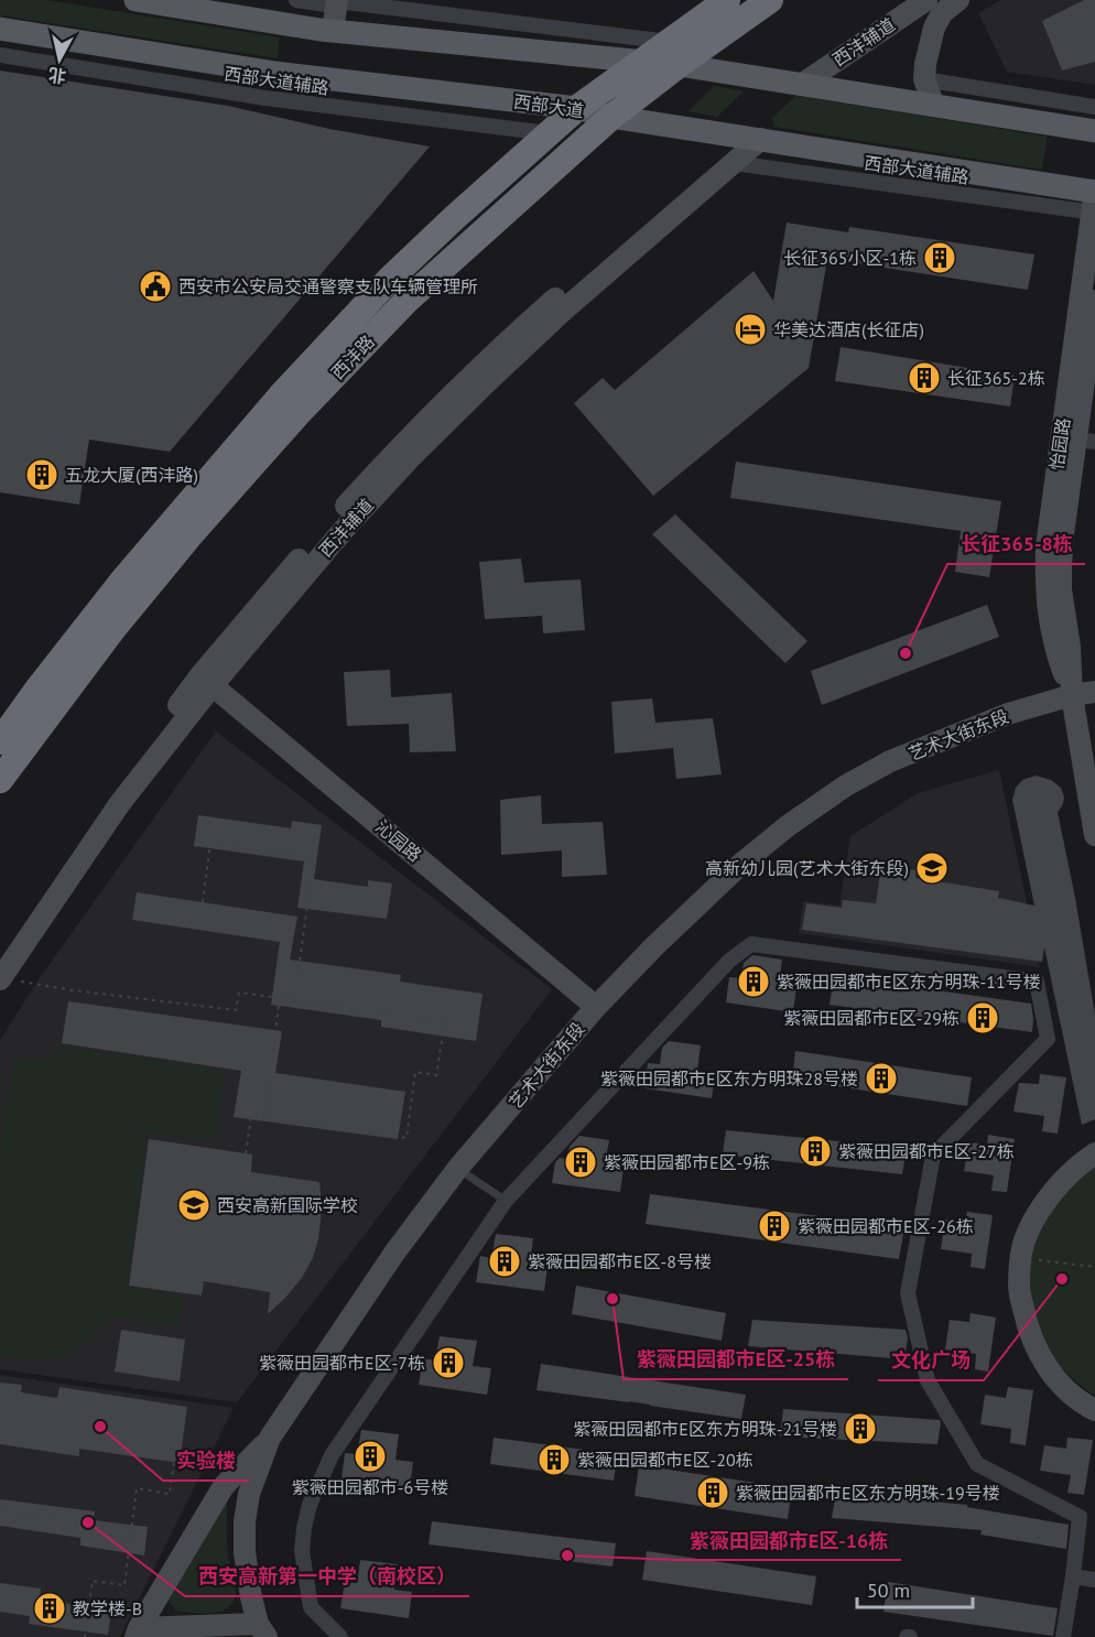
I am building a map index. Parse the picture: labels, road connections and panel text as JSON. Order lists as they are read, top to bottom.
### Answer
{
  "streets": {
    "highway": ["西沣路"],
    "main road": ["西部大道"],
    "street": [
      "西沣辅道",
      "西部大道辅路",
      "怡园路",
      "艺术大街东段",
      "沁园路"
    ]
  },
  "crossings": [
    ["西沣辅道", "西部大道辅路"],
    ["西沣辅道", "西部大道"],
    ["西沣辅道", "沁园路"],
    ["西部大道辅路", "西部大道"],
    ["西部大道辅路", "西沣路"],
    ["西部大道辅路", "怡园路"],
    ["西部大道", "西沣路"],
    ["西部大道", "怡园路"],
    ["怡园路", "艺术大街东段"],
    ["艺术大街东段", "沁园路"]
  ],
  "places": {
    "building": [
      "长征365小区-1栋",
      "长征365-2栋",
      "五龙大厦(西沣路)",
      "紫薇田园都市E区东方明珠-11号楼",
      "紫薇田园都市E区-29栋",
      "紫薇田园都市E区东方明珠28号楼",
      "紫薇田园都市E区-27栋",
      "紫薇田园都市E区-9栋",
      "紫薇田园都市E区-26栋",
      "紫薇田园都市E区-8号楼",
      "紫薇田园都市E区-7栋",
      "紫薇田园都市E区东方明珠-21号楼",
      "紫薇田园都市-6号楼",
      "紫薇田园都市E区-20栋",
      "紫薇田园都市E区东方明珠-19号楼",
      "教学楼-B"
    ],
    "public building": ["西安市公安局交通警察支队车辆管理所"],
    "hotel": ["华美达酒店(长征店)"],
    "other": [
      "长征365-8栋",
      "文化广场",
      "紫薇田园都市E区-25栋",
      "实验楼",
      "西安高新第一中学（南校区）",
      "紫薇田园都市E区-16栋"
    ],
    "school or university": ["高新幼儿园(艺术大街东段)", "西安高新国际学校"]
  },
  "scale_bar": "50 m",
  "north": "bottom"
}
